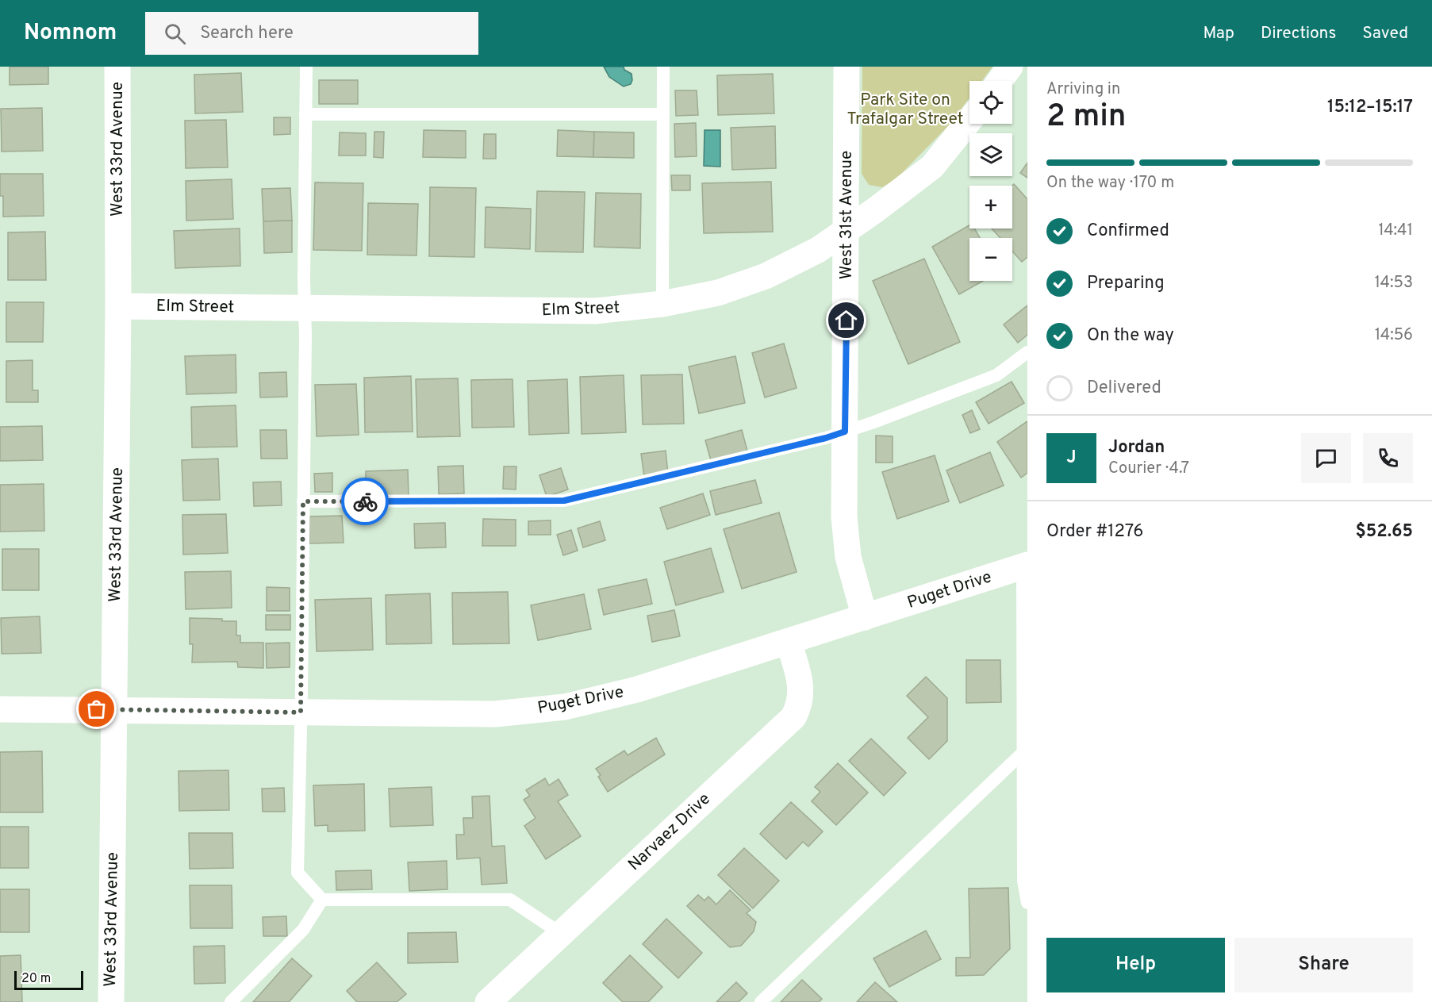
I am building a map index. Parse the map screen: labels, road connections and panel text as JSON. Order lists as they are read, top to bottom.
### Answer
{
  "streets": {
    "street": [
      "West 33rd Avenue",
      "West 31st Avenue",
      "Elm Street",
      "Puget Drive",
      "Narvaez Drive"
    ]
  },
  "crossings": [
    ["West 33rd Avenue", "Elm Street"],
    ["West 33rd Avenue", "Puget Drive"],
    ["West 31st Avenue", "Elm Street"],
    ["West 31st Avenue", "Puget Drive"],
    ["Puget Drive", "Narvaez Drive"]
  ],
  "parks": ["Park Site on Trafalgar Street"],
  "scale_bar": "20 m",
  "page": {
    "header": "Nomnom",
    "search": "Search here",
    "nav": ["Map", "Directions", "Saved"],
    "heading": ["2 min", "Arriving in", "15:12–15:17"],
    "panel": [
      "Jordan",
      "Courier · 4.7",
      "Order #1276",
      "$52.65"
    ],
    "map_buttons": ["+", "−"],
    "bar": "On the way · 170 m",
    "list": [
      ["Confirmed", "14:41"],
      ["Preparing", "14:53"],
      ["On the way", "14:56"],
      "Delivered"
    ],
    "round": "J",
    "buttons": ["Help", "Share"],
    "scale": "20 m"
  }
}
